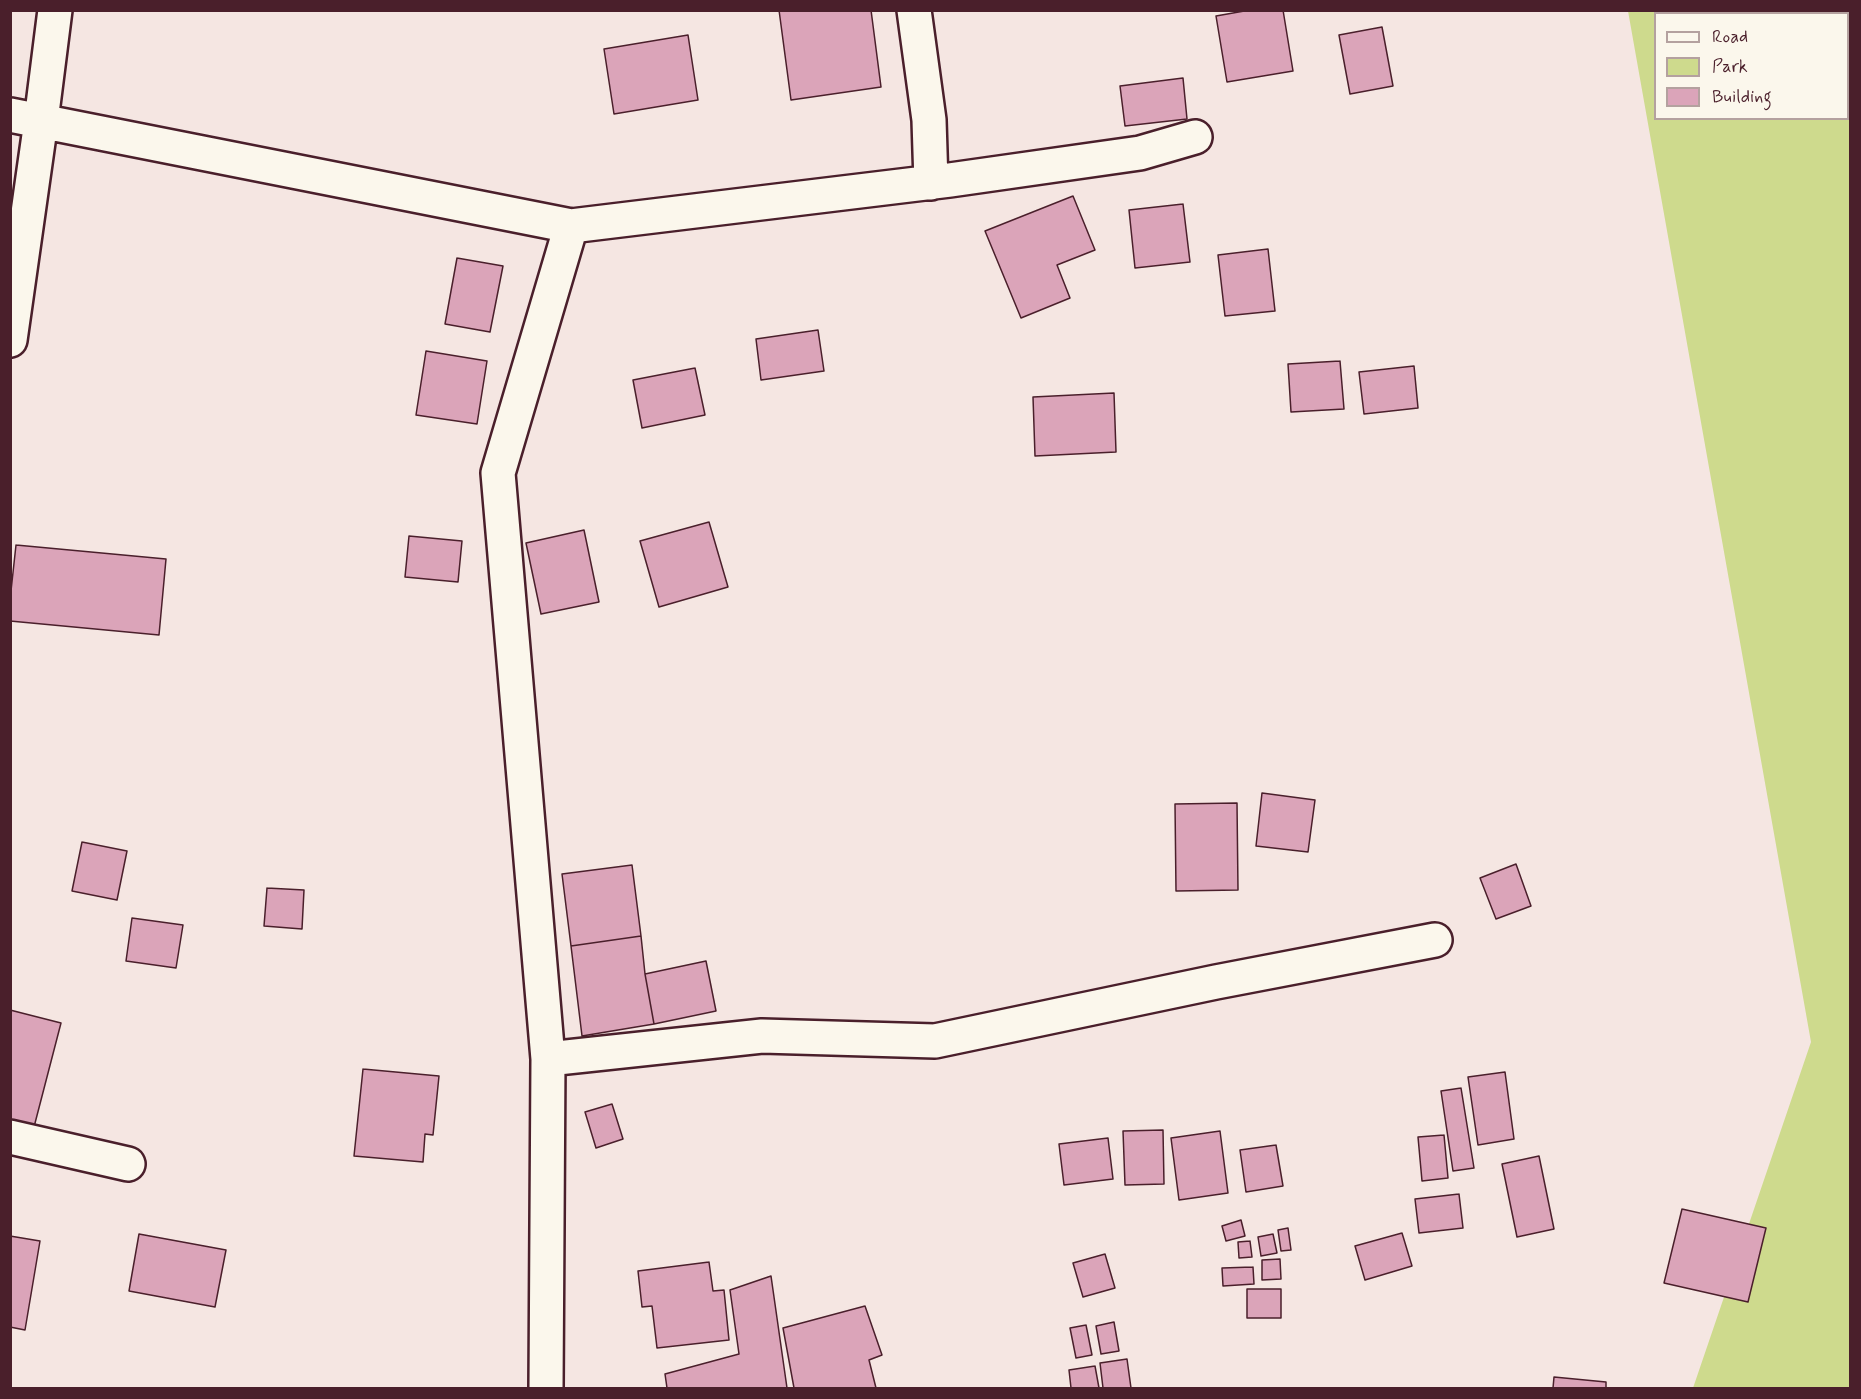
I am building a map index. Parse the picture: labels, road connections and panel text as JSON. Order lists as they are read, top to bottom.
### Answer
{
  "legend": ["Road", "Park", "Building"]
}
